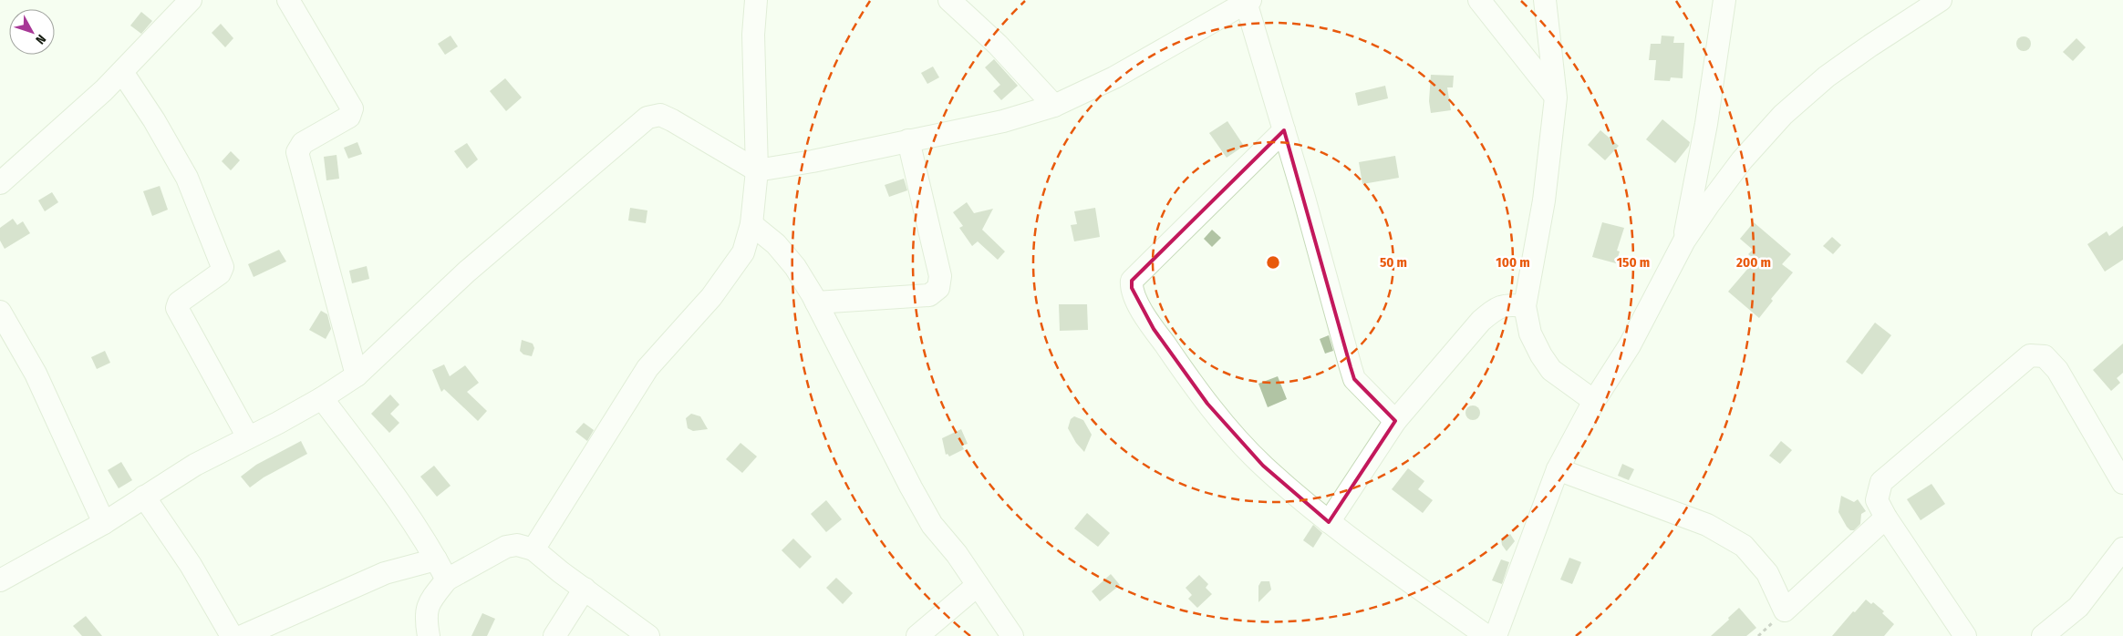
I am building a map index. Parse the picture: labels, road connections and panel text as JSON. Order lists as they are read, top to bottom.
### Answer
{
  "north": "bottom right",
  "rings": [
    "50 m",
    "100 m",
    "150 m",
    "200 m"
  ]
}
